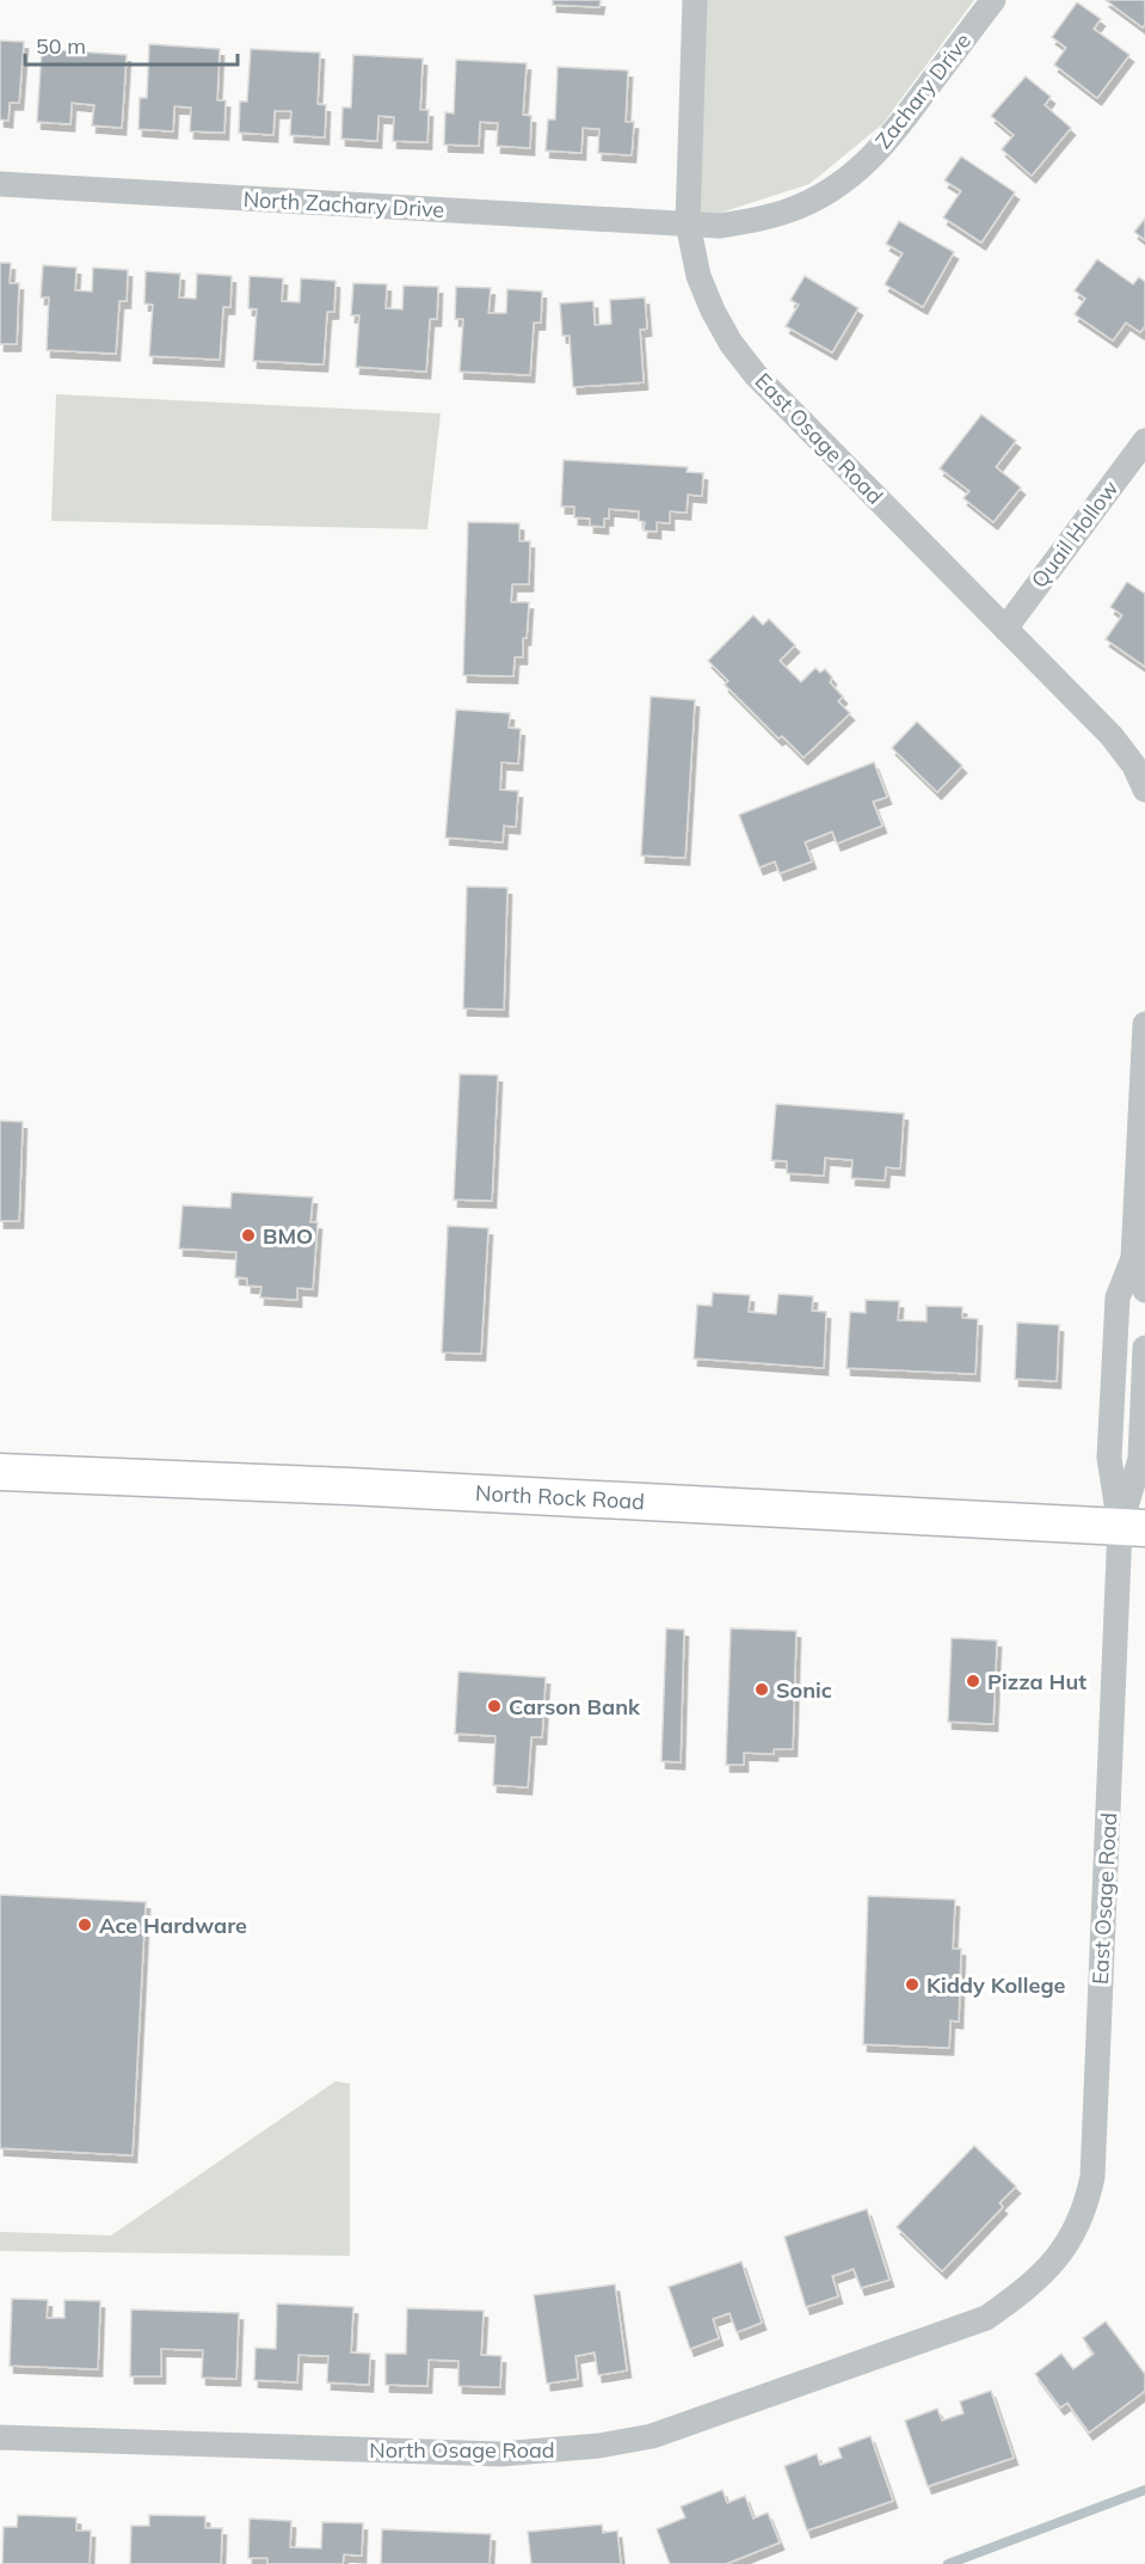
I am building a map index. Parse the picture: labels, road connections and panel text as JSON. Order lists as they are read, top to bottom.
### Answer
{
  "streets": {
    "main road": ["North Rock Road"],
    "street": [
      "Zachary Drive",
      "North Zachary Drive",
      "East Osage Road",
      "Quail Hollow",
      "North Osage Road"
    ]
  },
  "crossings": [
    ["Zachary Drive", "North Zachary Drive"],
    ["Zachary Drive", "East Osage Road"],
    ["North Zachary Drive", "East Osage Road"],
    ["East Osage Road", "Quail Hollow"],
    ["East Osage Road", "North Rock Road"],
    ["East Osage Road", "North Osage Road"]
  ],
  "places": [
    "BMO",
    "Pizza Hut",
    "Sonic",
    "Carson Bank",
    "Ace Hardware",
    "Kiddy Kollege"
  ],
  "scale_bar": "50 m"
}
